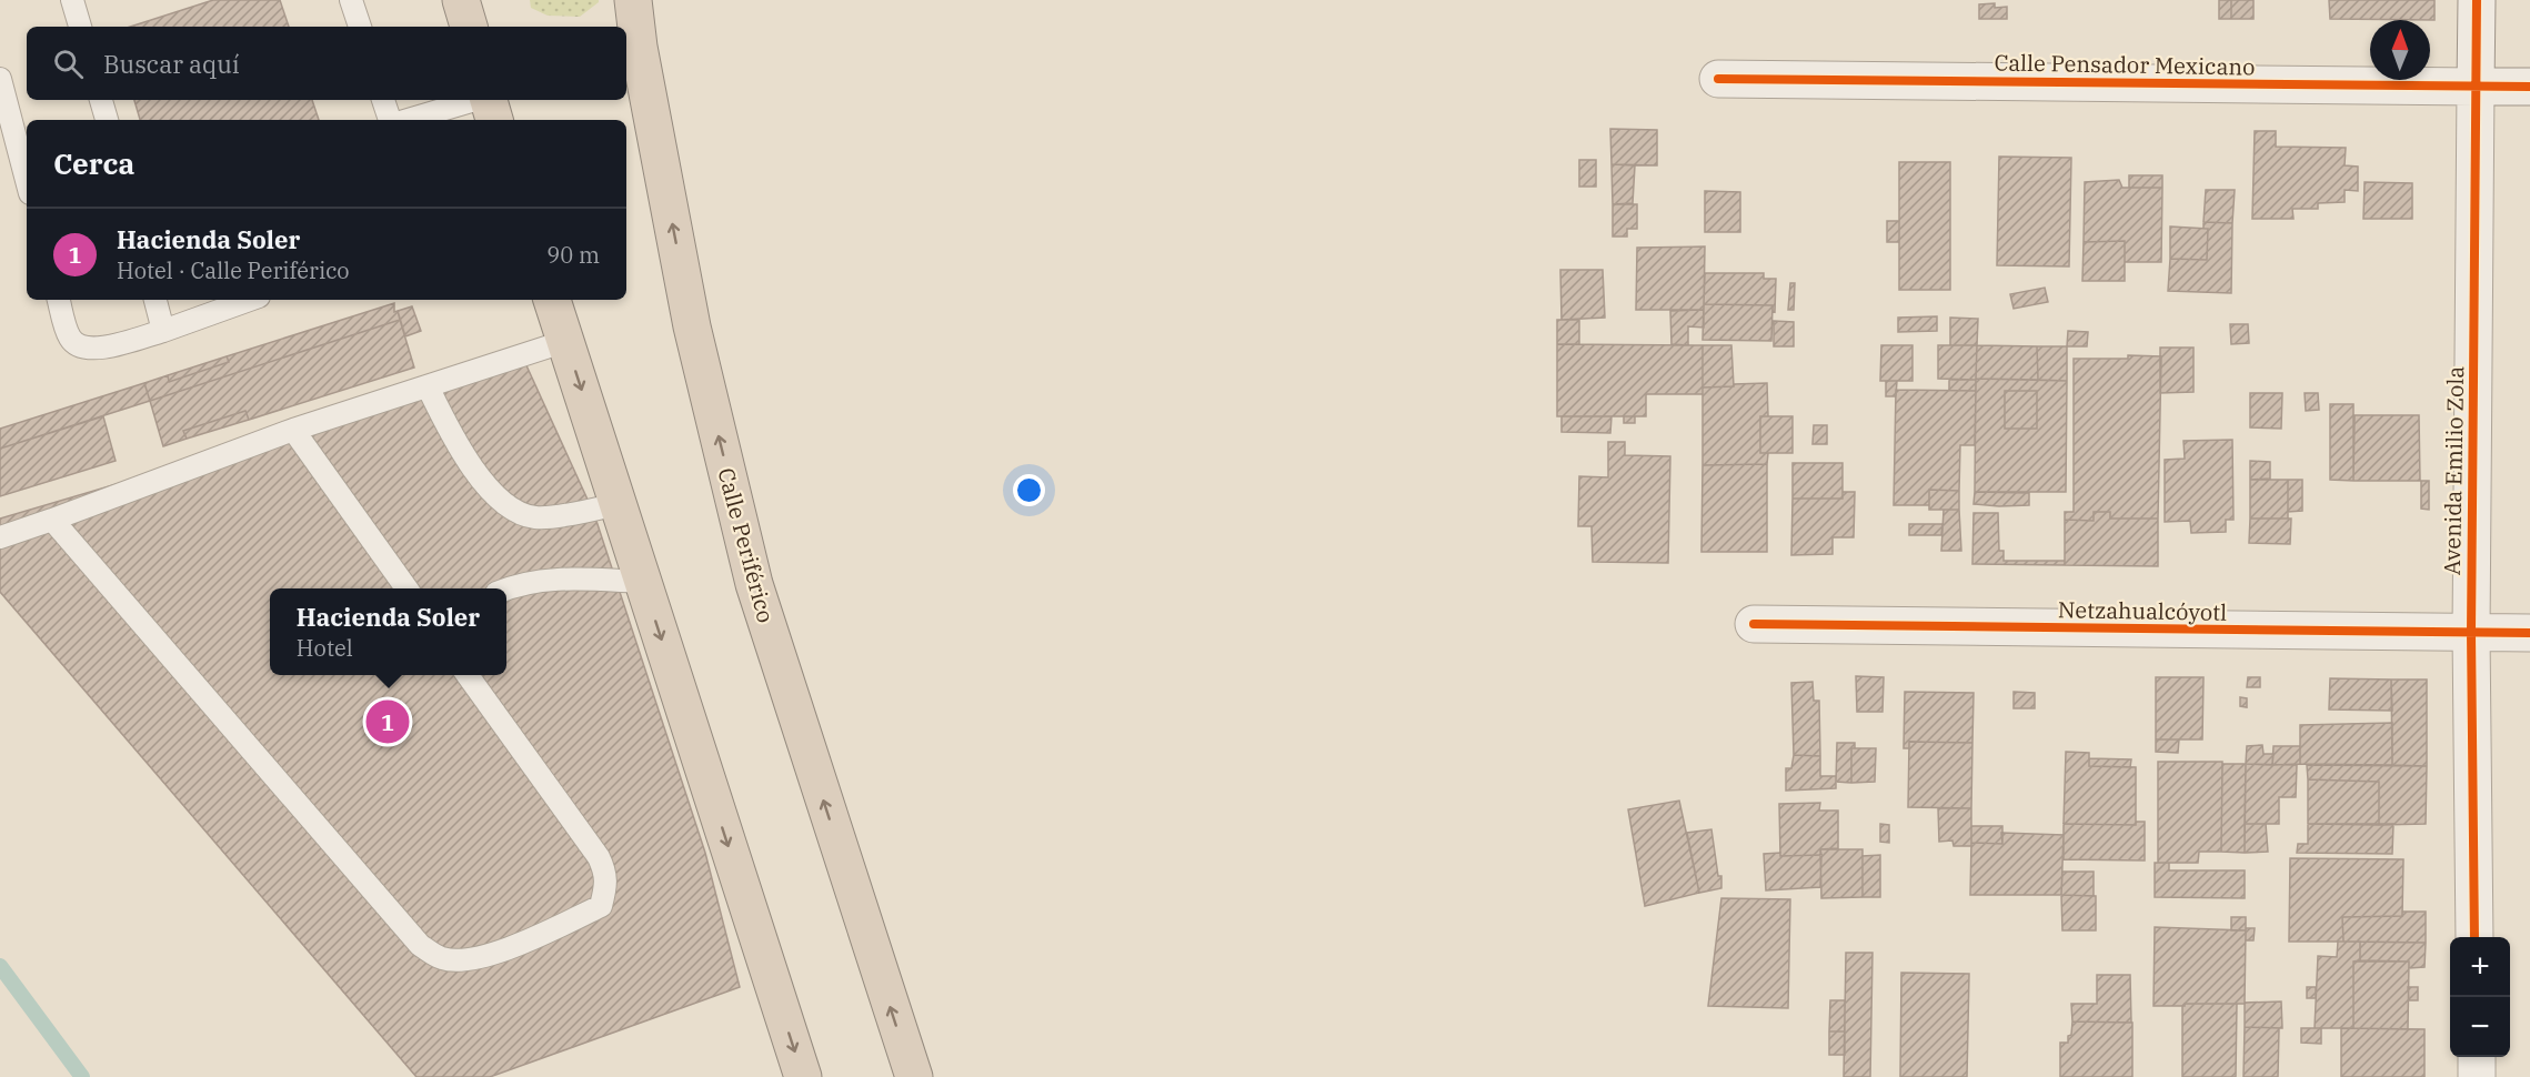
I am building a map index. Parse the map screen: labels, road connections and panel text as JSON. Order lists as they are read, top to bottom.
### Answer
{
  "streets": {
    "highway": ["Calle Periférico"],
    "street": ["Calle Pensador Mexicano", "Avenida Emilio Zola", "Netzahualcóyotl"]
  },
  "crossings": [
    ["Calle Pensador Mexicano", "Avenida Emilio Zola"],
    ["Avenida Emilio Zola", "Netzahualcóyotl"]
  ],
  "north": "top",
  "page": {
    "search": "Buscar aquí",
    "heading": "Cerca",
    "list": [
      {
        "mark": "1",
        "name": "Hacienda Soler",
        "note": "Hotel · Calle Periférico",
        "value": "90 m"
      }
    ],
    "popup": ["Hacienda Soler", "Hotel"],
    "pins": "1",
    "map_buttons": ["+", "−"]
  }
}
